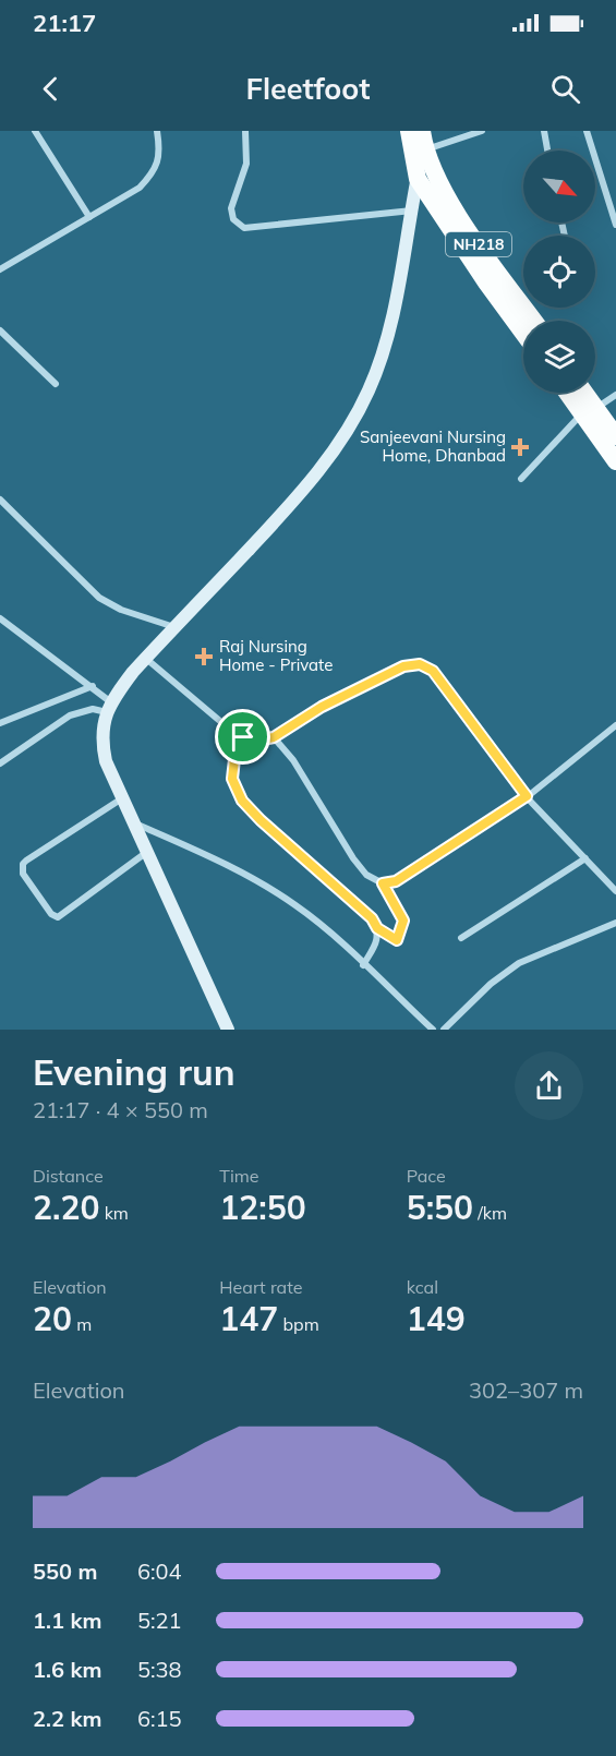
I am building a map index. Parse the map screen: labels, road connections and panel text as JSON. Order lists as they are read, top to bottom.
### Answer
{
  "streets": {
    "highway": ["NH218"]
  },
  "places": {
    "health": ["Sanjeevani Nursing Home, Dhanbad", "Raj Nursing Home - Private"]
  },
  "north": "bottom right",
  "page": {
    "status": "21:17",
    "header": "Fleetfoot",
    "heading": ["Evening run", "21:17 · 4 × 550 m"],
    "stats": [
      ["Distance", "2.20 km"],
      ["Time", "12:50"],
      ["Pace", "5:50 /km"],
      ["Elevation", "20 m"],
      ["Heart rate", "147 bpm"],
      ["kcal", "149"]
    ],
    "chart": ["Elevation", "302–307 m"],
    "list": [
      {
        "name": "550 m",
        "note": "6:04"
      },
      {
        "name": "1.1 km",
        "note": "5:21"
      },
      {
        "name": "1.6 km",
        "note": "5:38"
      },
      {
        "name": "2.2 km",
        "note": "6:15"
      }
    ]
  }
}
